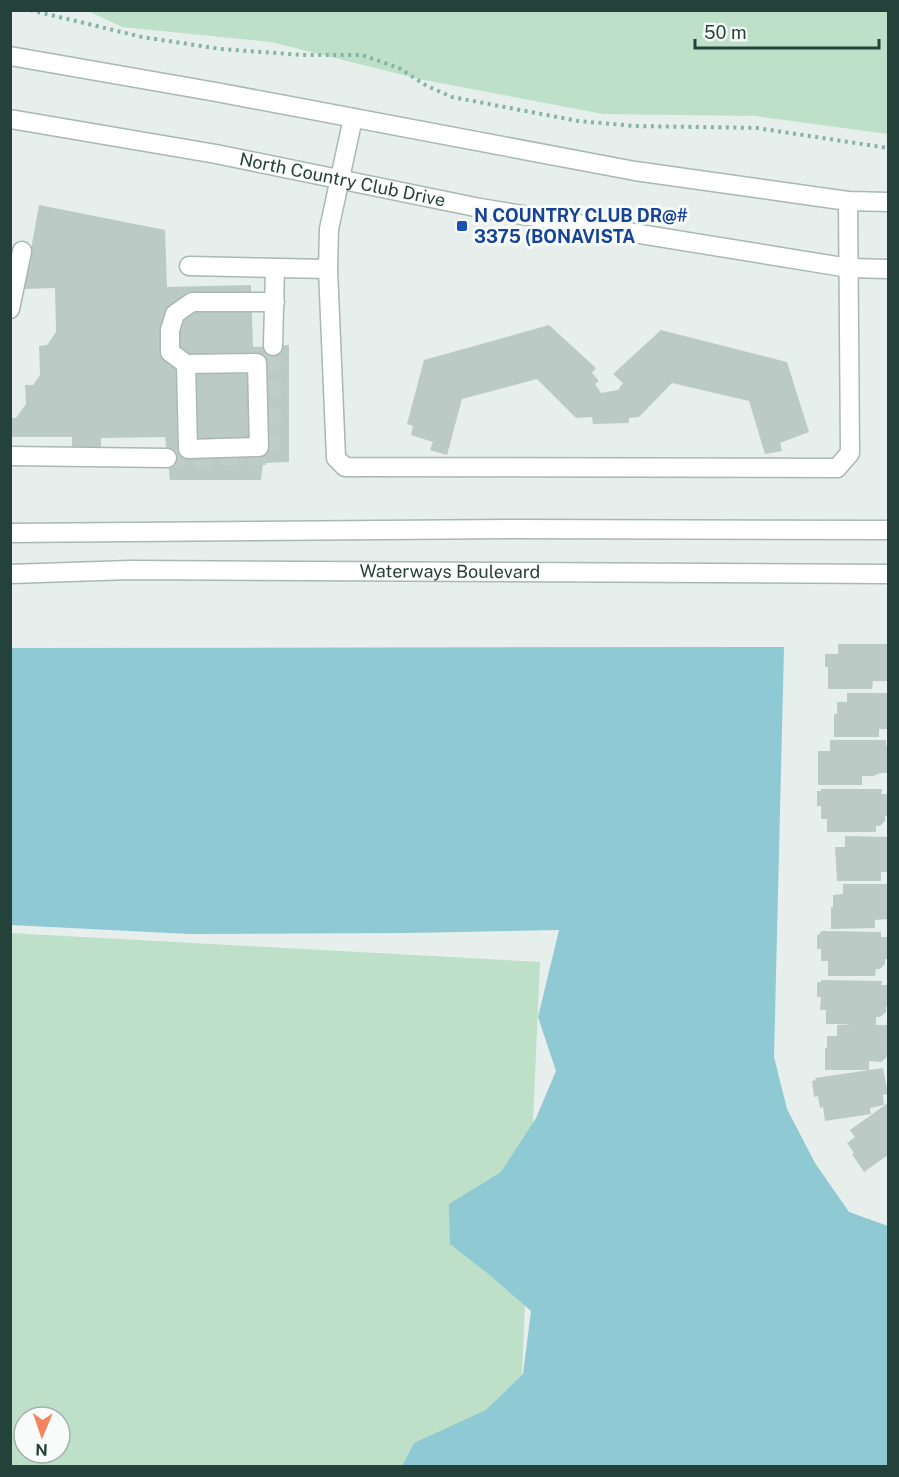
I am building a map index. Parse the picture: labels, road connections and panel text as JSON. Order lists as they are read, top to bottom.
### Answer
{
  "streets": {
    "street": ["North Country Club Drive", "Waterways Boulevard"]
  },
  "places": {
    "transit": ["N COUNTRY CLUB DR@# 3375 (BONAVISTA"]
  },
  "scale_bar": "50 m",
  "north": "bottom"
}
